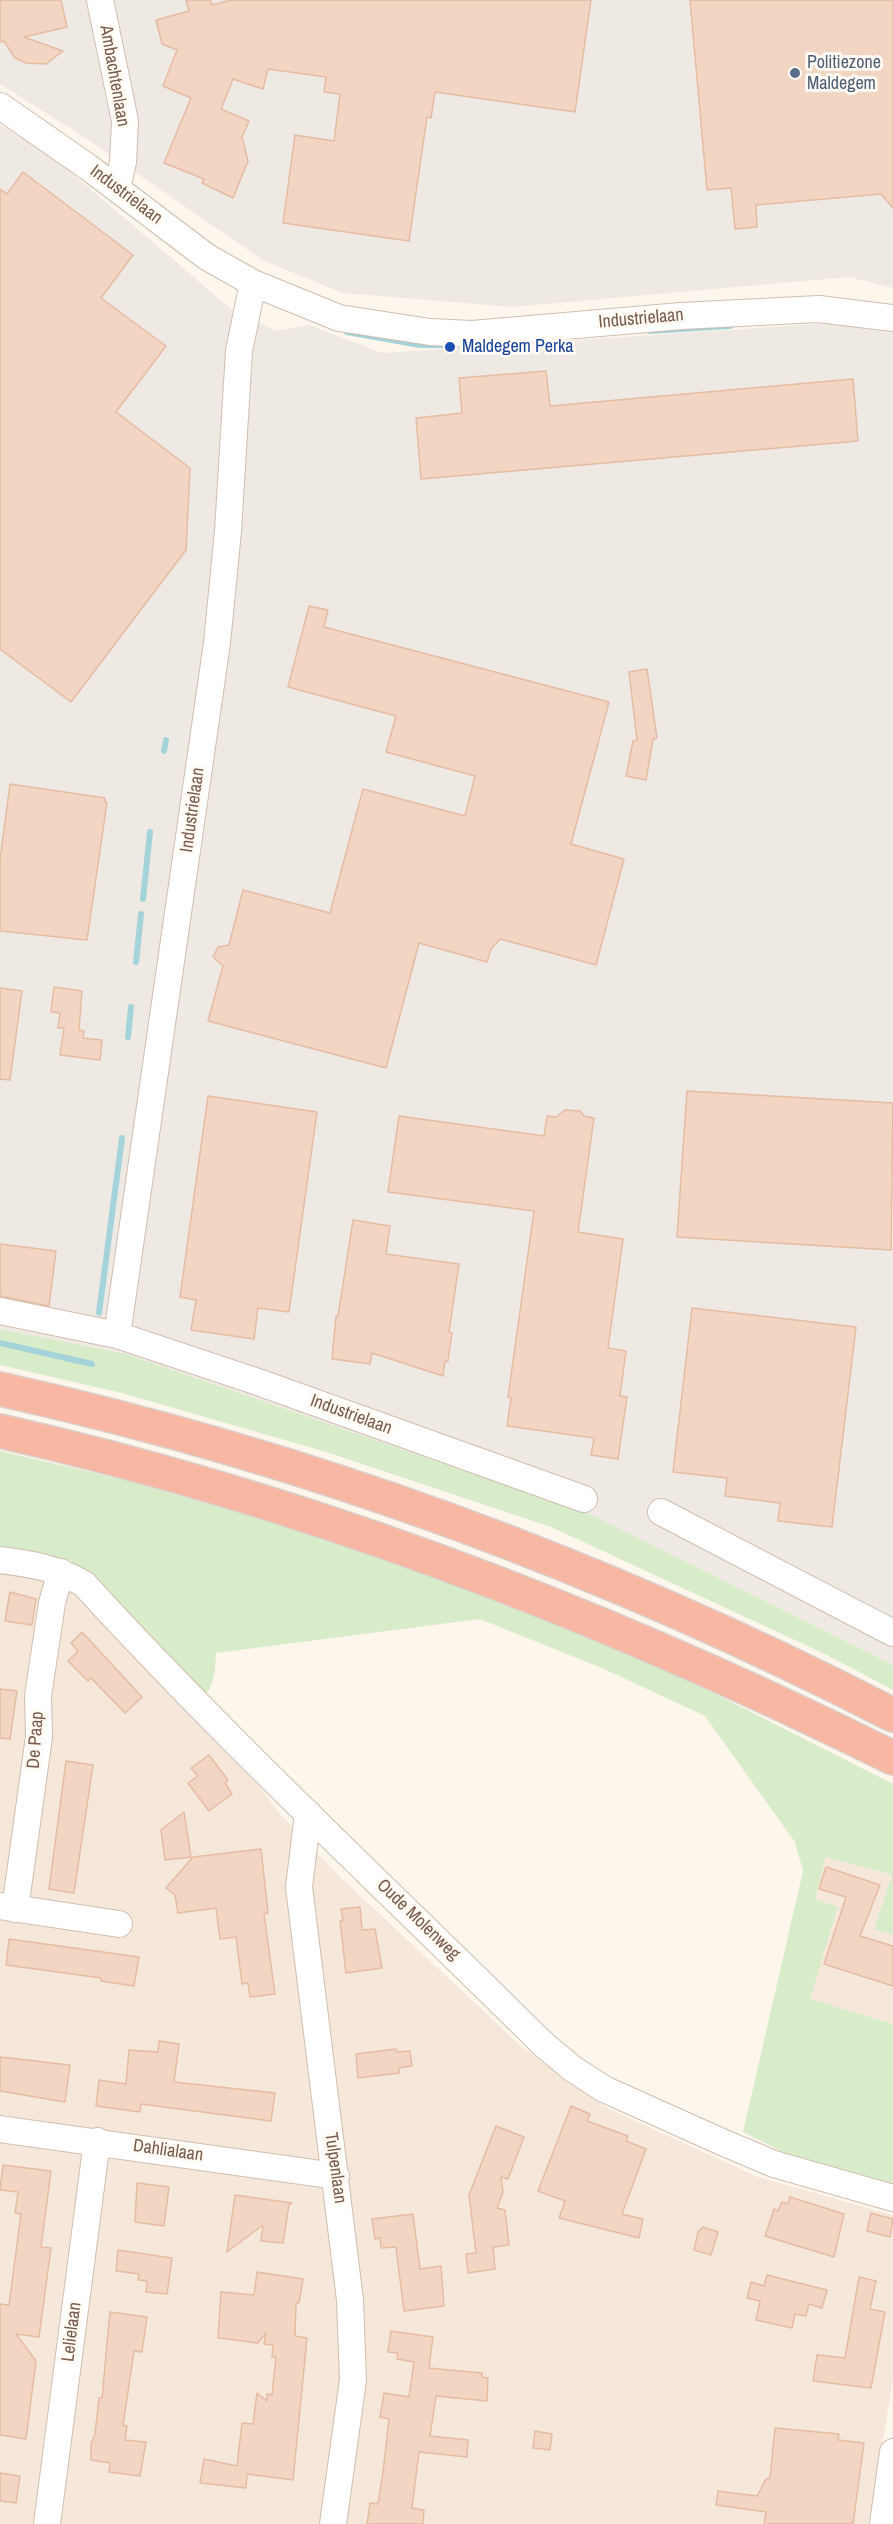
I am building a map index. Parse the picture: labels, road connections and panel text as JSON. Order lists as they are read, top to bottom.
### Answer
{
  "streets": {
    "street": [
      "Ambachtenlaan",
      "Industrielaan",
      "De Paap",
      "Oude Molenweg",
      "Dahlialaan",
      "Tulpenlaan",
      "Lelielaan"
    ]
  },
  "crossings": [
    ["Ambachtenlaan", "Industrielaan"],
    ["De Paap", "Oude Molenweg"],
    ["Oude Molenweg", "Tulpenlaan"],
    ["Dahlialaan", "Tulpenlaan"],
    ["Dahlialaan", "Lelielaan"]
  ],
  "places": ["Politiezone Maldegem", "Maldegem Perka"]
}
